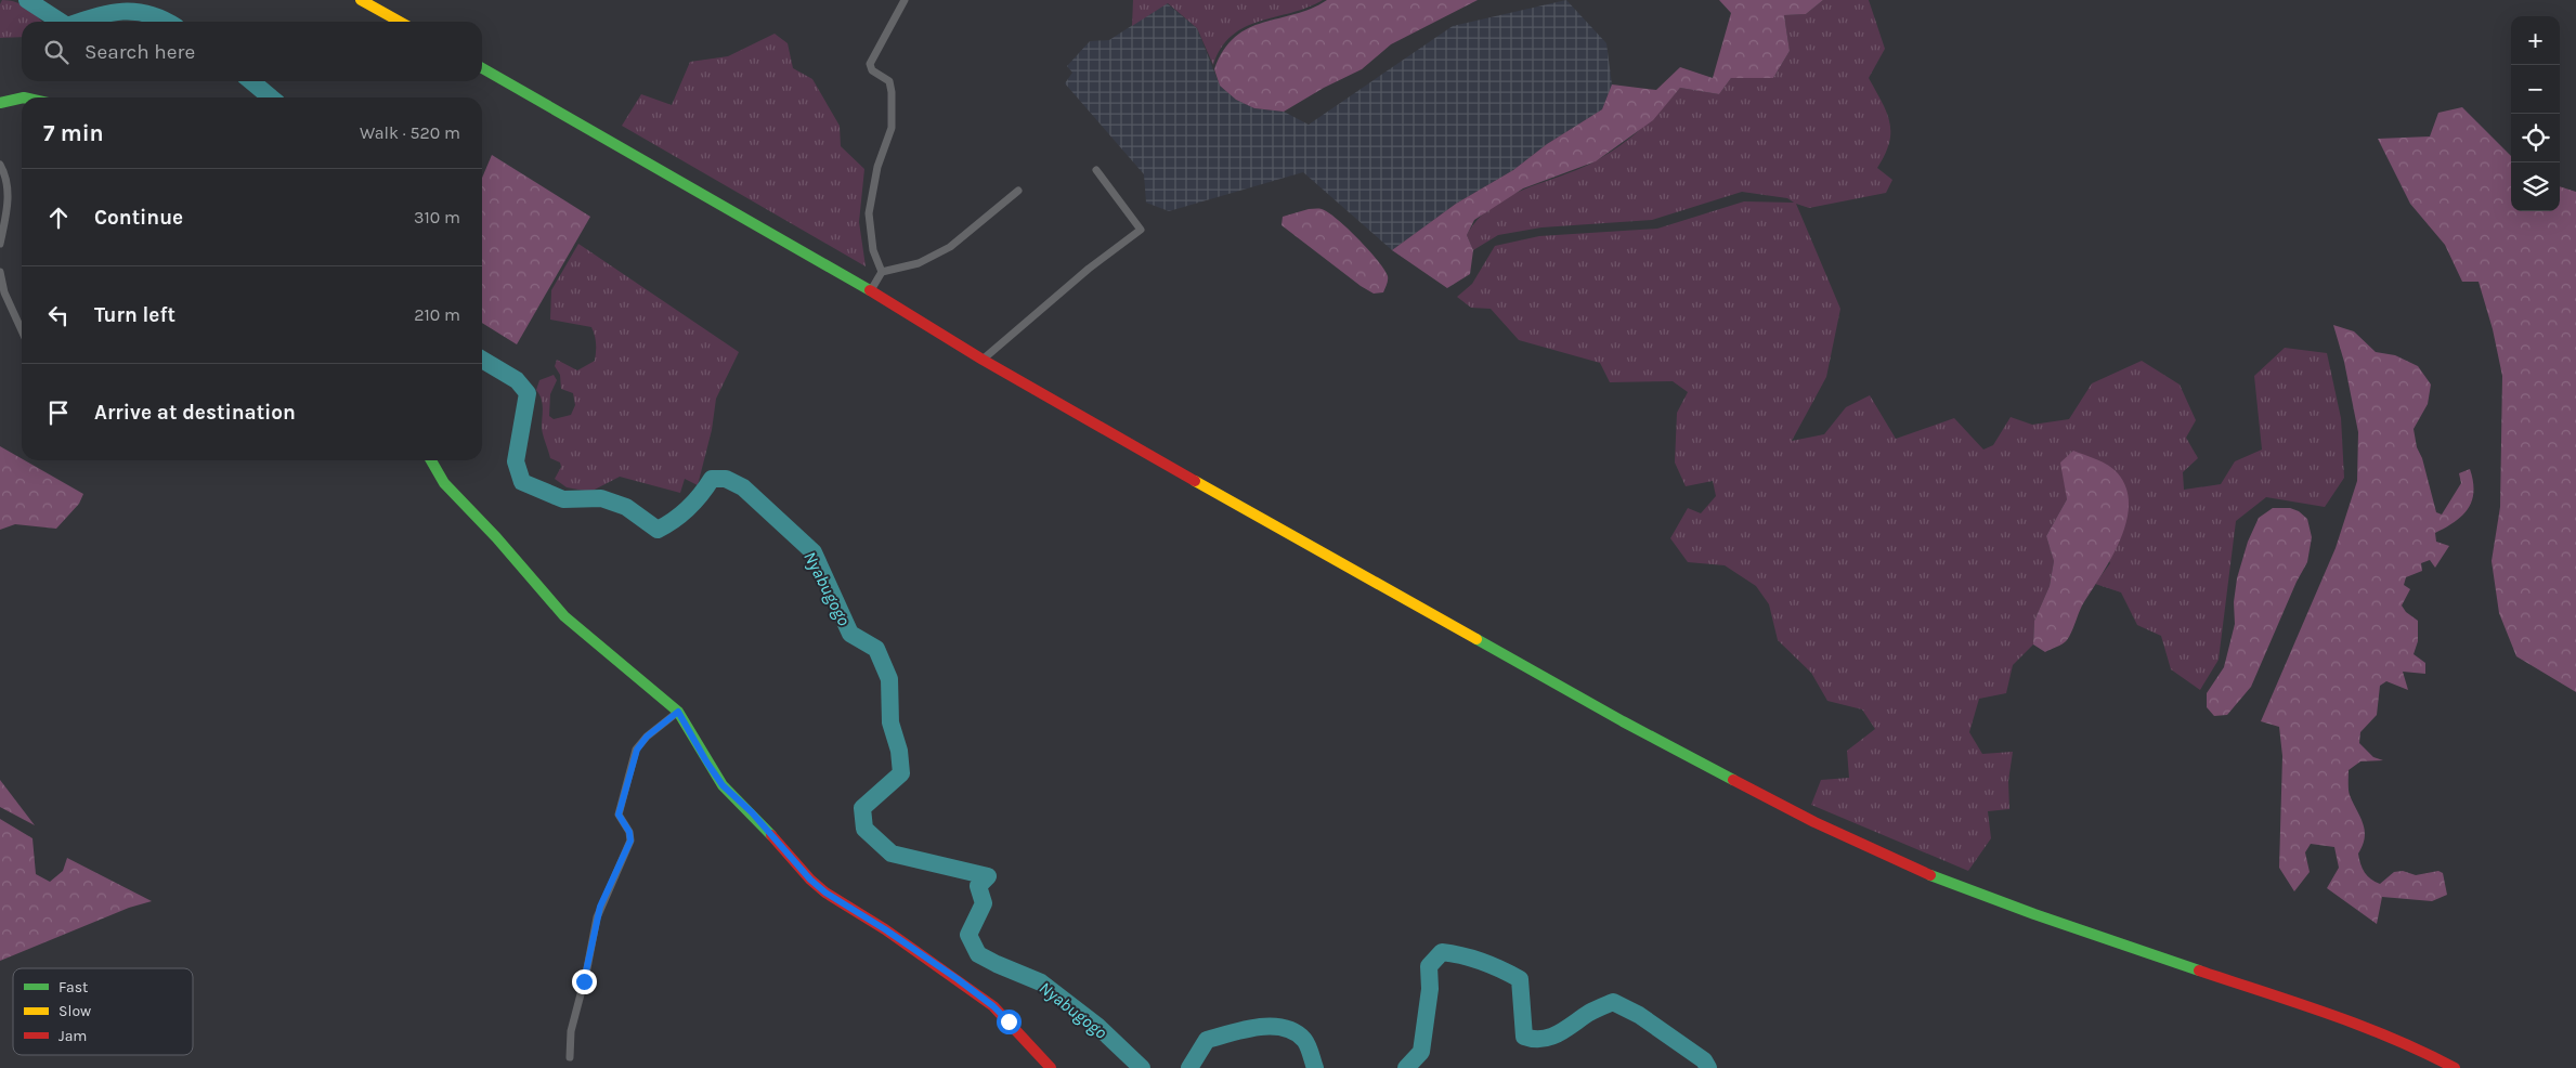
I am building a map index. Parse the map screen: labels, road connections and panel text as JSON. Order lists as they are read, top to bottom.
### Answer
{
  "water": ["Nyabugogo"],
  "legend": ["Fast", "Slow", "Jam"],
  "page": {
    "map_buttons": ["+", "−"],
    "search": "Search here",
    "heading": ["7 min", "Walk · 520 m"],
    "list": [
      ["Continue", "310 m"],
      ["Turn left", "210 m"],
      "Arrive at destination"
    ]
  }
}
